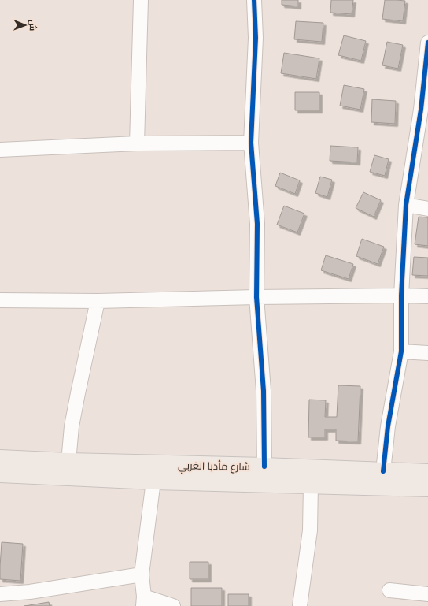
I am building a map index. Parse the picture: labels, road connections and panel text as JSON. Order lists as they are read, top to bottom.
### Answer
{
  "streets": {
    "main road": ["شارع مأدبا الغربي"]
  },
  "north": "right"
}
